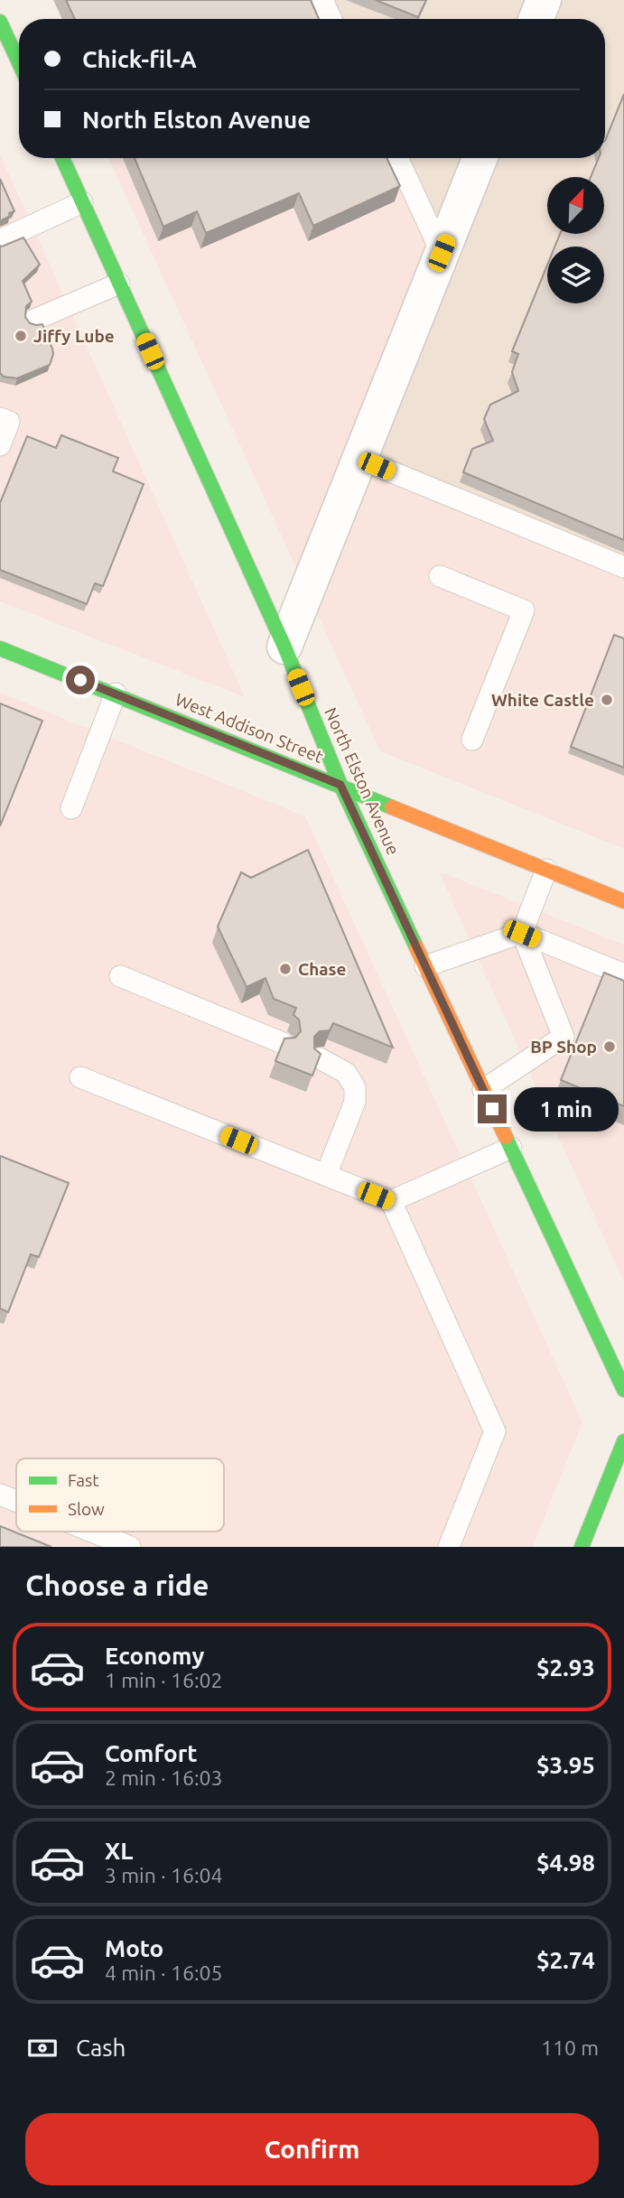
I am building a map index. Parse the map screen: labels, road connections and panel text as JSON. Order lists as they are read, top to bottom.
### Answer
{
  "streets": {
    "main road": ["West Addison Street", "North Elston Avenue"]
  },
  "crossings": [
    ["West Addison Street", "North Elston Avenue"]
  ],
  "places": [
    "Jiffy Lube",
    "White Castle",
    "Chase",
    "BP Shop"
  ],
  "legend": ["Fast", "Slow"],
  "north": "top right",
  "page": {
    "banner": ["Chick-fil-A", "North Elston Avenue"],
    "bubble": "1 min",
    "heading": "Choose a ride",
    "list": [
      {
        "name": "Economy",
        "note": "1 min · 16:02",
        "value": "$2.93"
      },
      {
        "name": "Comfort",
        "note": "2 min · 16:03",
        "value": "$3.95"
      },
      {
        "name": "XL",
        "note": "3 min · 16:04",
        "value": "$4.98"
      },
      {
        "name": "Moto",
        "note": "4 min · 16:05",
        "value": "$2.74"
      }
    ],
    "pay": ["Cash", "110 m"],
    "buttons": "Confirm"
  }
}
